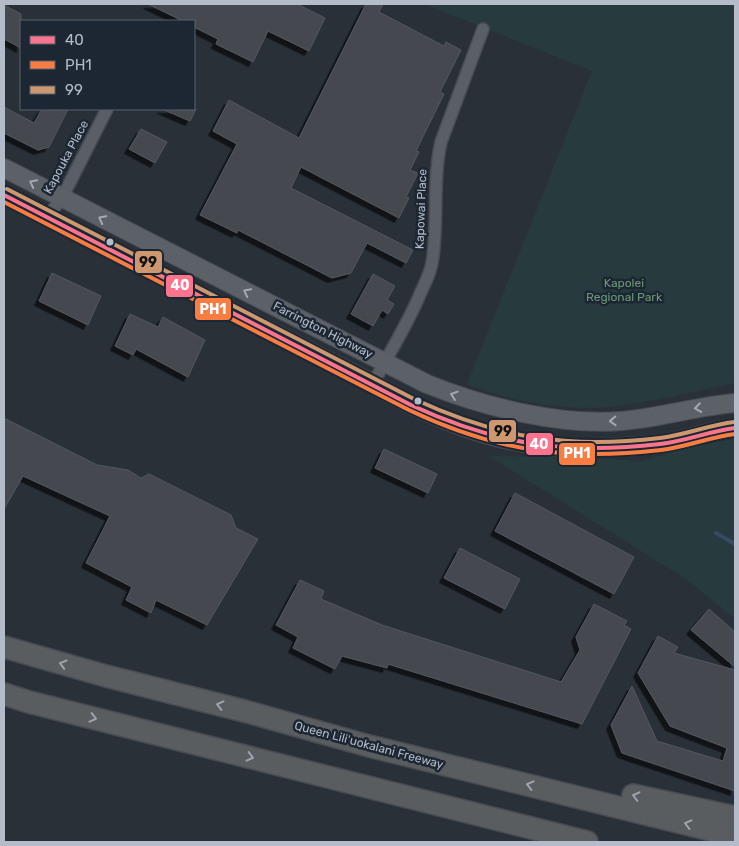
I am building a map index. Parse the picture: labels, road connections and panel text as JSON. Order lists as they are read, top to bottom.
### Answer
{
  "streets": {
    "highway": ["Queen Liliʻuokalani Freeway"],
    "main road": ["Farrington Highway"],
    "street": ["Kapouka Place", "Kapowai Place"]
  },
  "crossings": [
    ["Kapouka Place", "Farrington Highway"],
    ["Kapowai Place", "Farrington Highway"]
  ],
  "parks": ["Kapolei Regional Park"],
  "lines": ["transit line 99", "transit line 40", "transit line PH1"],
  "legend": ["40", "PH1", "99"]
}
